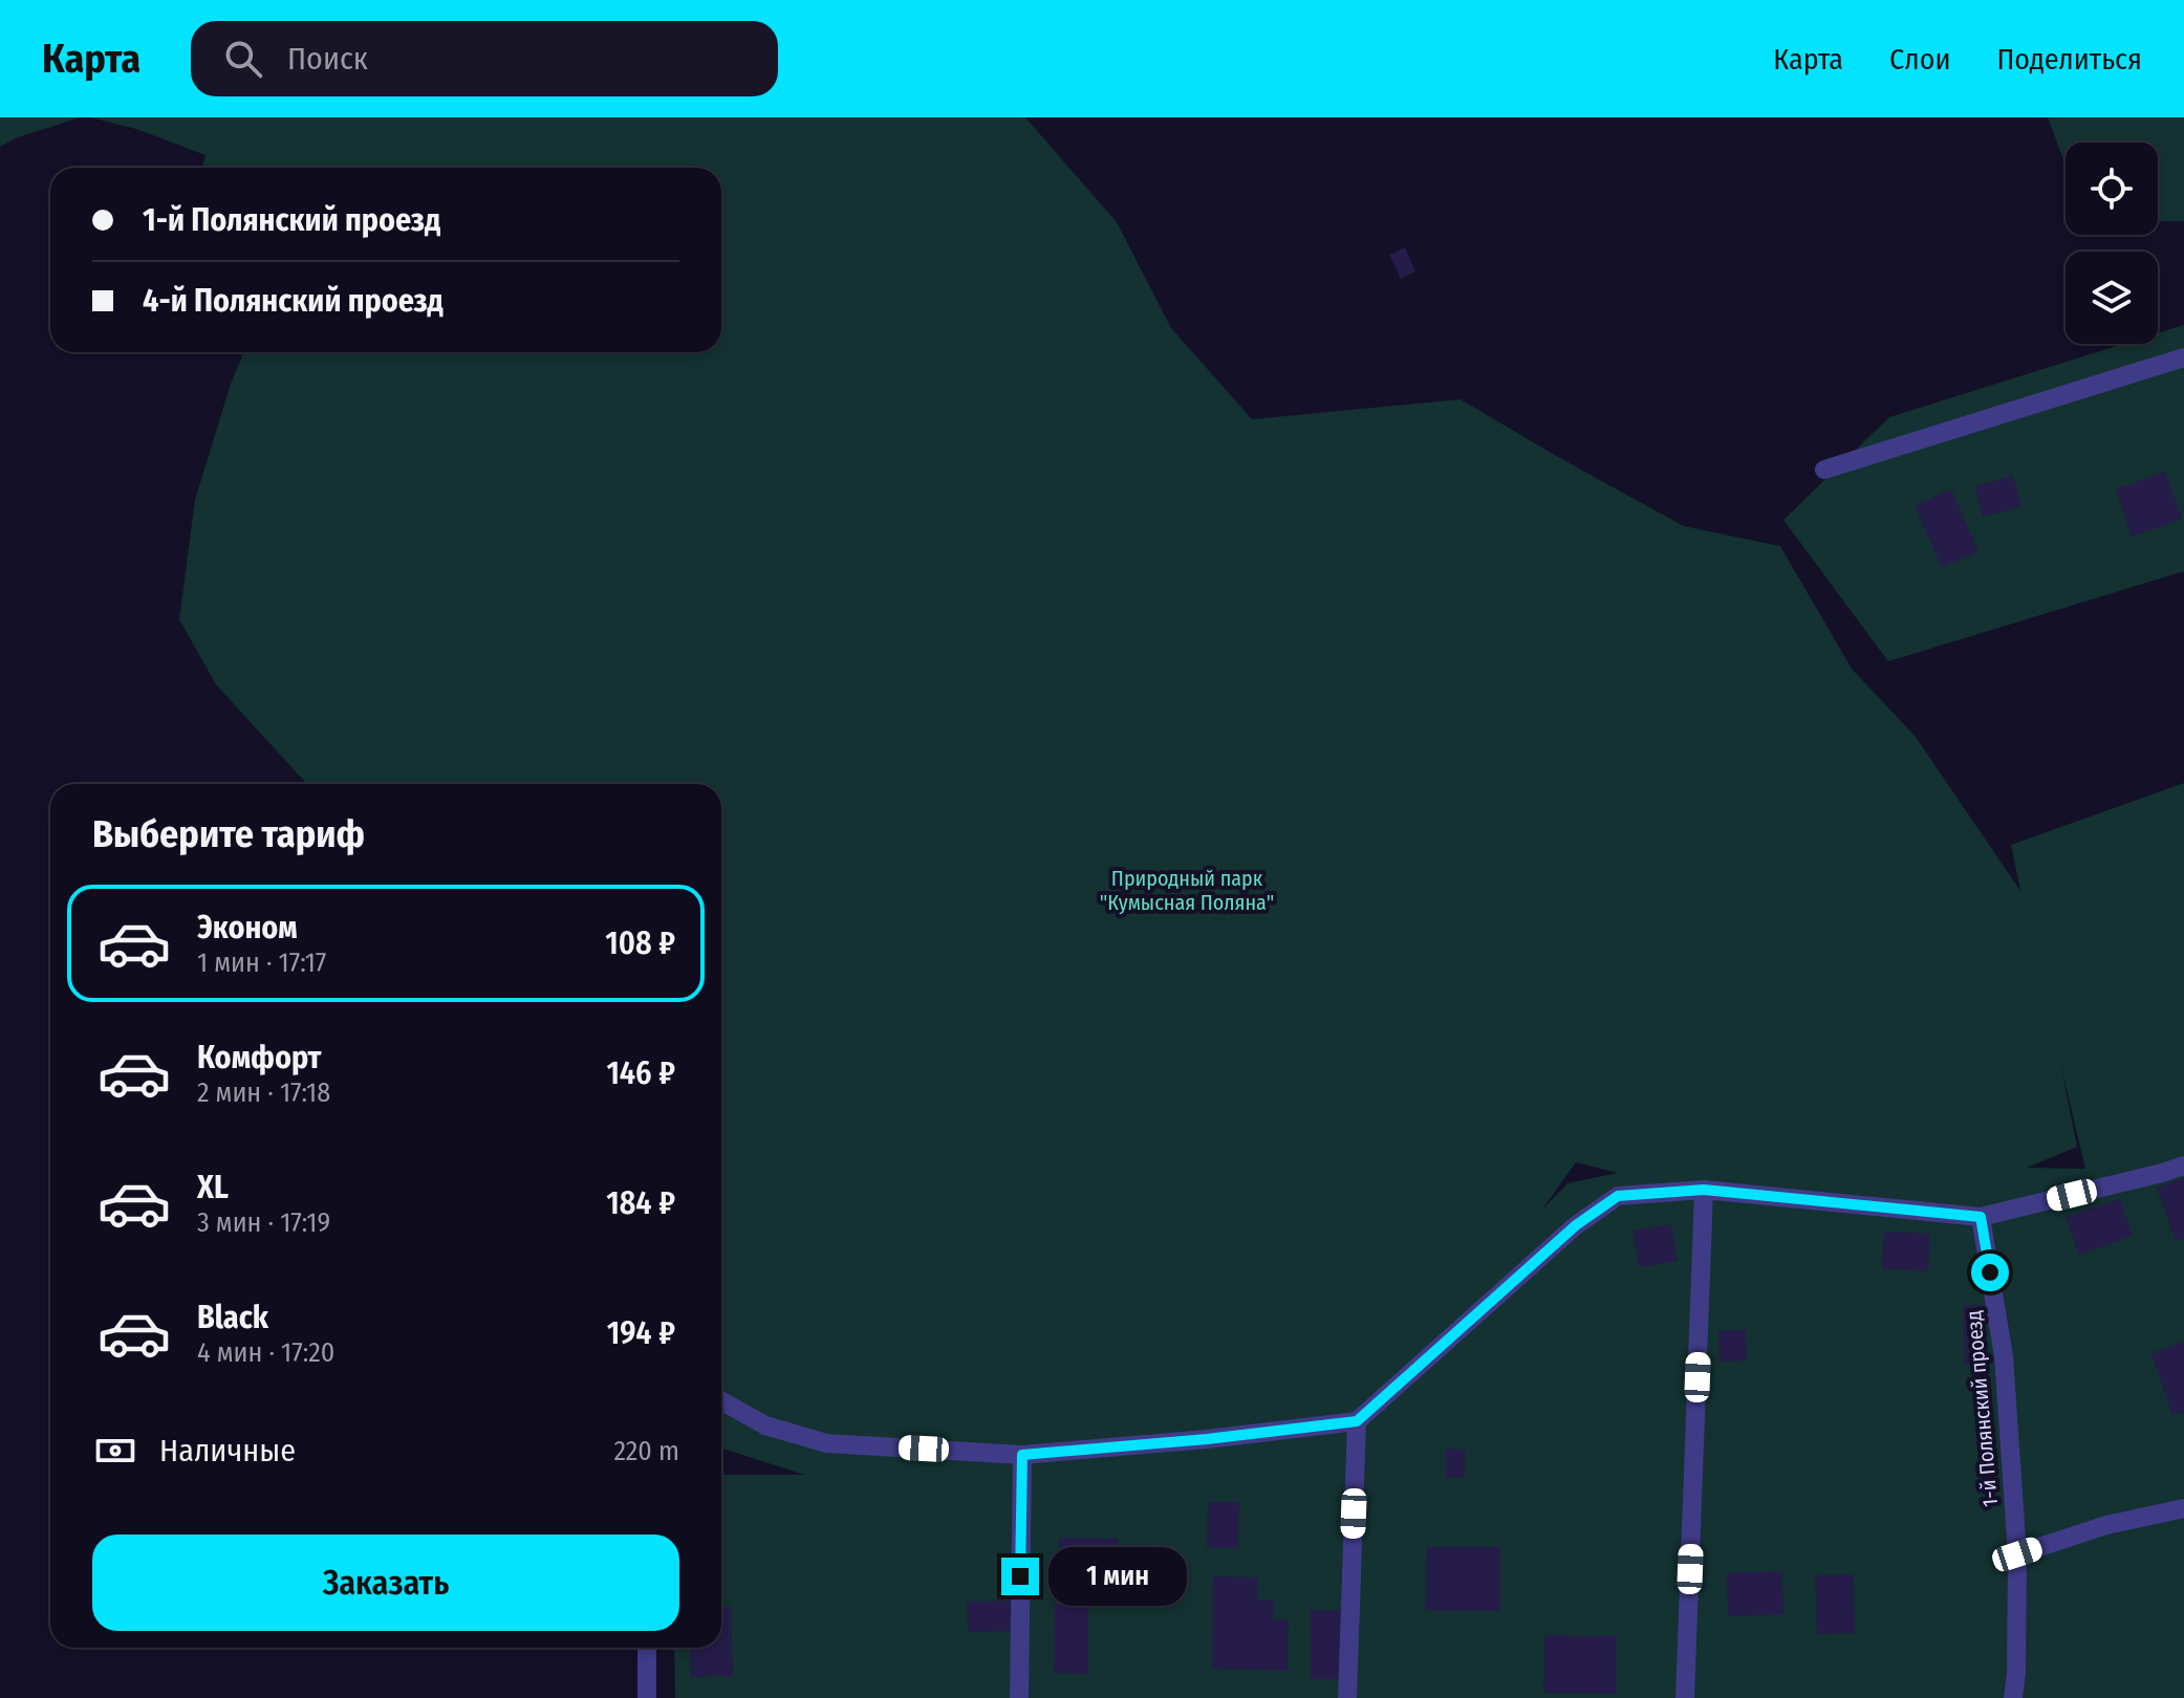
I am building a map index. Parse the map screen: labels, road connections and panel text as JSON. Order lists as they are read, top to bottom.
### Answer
{
  "streets": {
    "lane": ["1-й Полянский проезд"]
  },
  "parks": ["Природный парк \"Кумысная Поляна\""],
  "page": {
    "header": "Карта",
    "search": "Поиск",
    "nav": ["Карта", "Слои", "Поделиться"],
    "banner": ["1-й Полянский проезд", "4-й Полянский проезд"],
    "heading": "Выберите тариф",
    "list": [
      {
        "name": "Эконом",
        "note": "1 мин · 17:17",
        "value": "108 ₽"
      },
      {
        "name": "Комфорт",
        "note": "2 мин · 17:18",
        "value": "146 ₽"
      },
      {
        "name": "XL",
        "note": "3 мин · 17:19",
        "value": "184 ₽"
      },
      {
        "name": "Black",
        "note": "4 мин · 17:20",
        "value": "194 ₽"
      }
    ],
    "pay": ["Наличные", "220 m"],
    "buttons": "Заказать",
    "bubble": "1 мин"
  }
}
